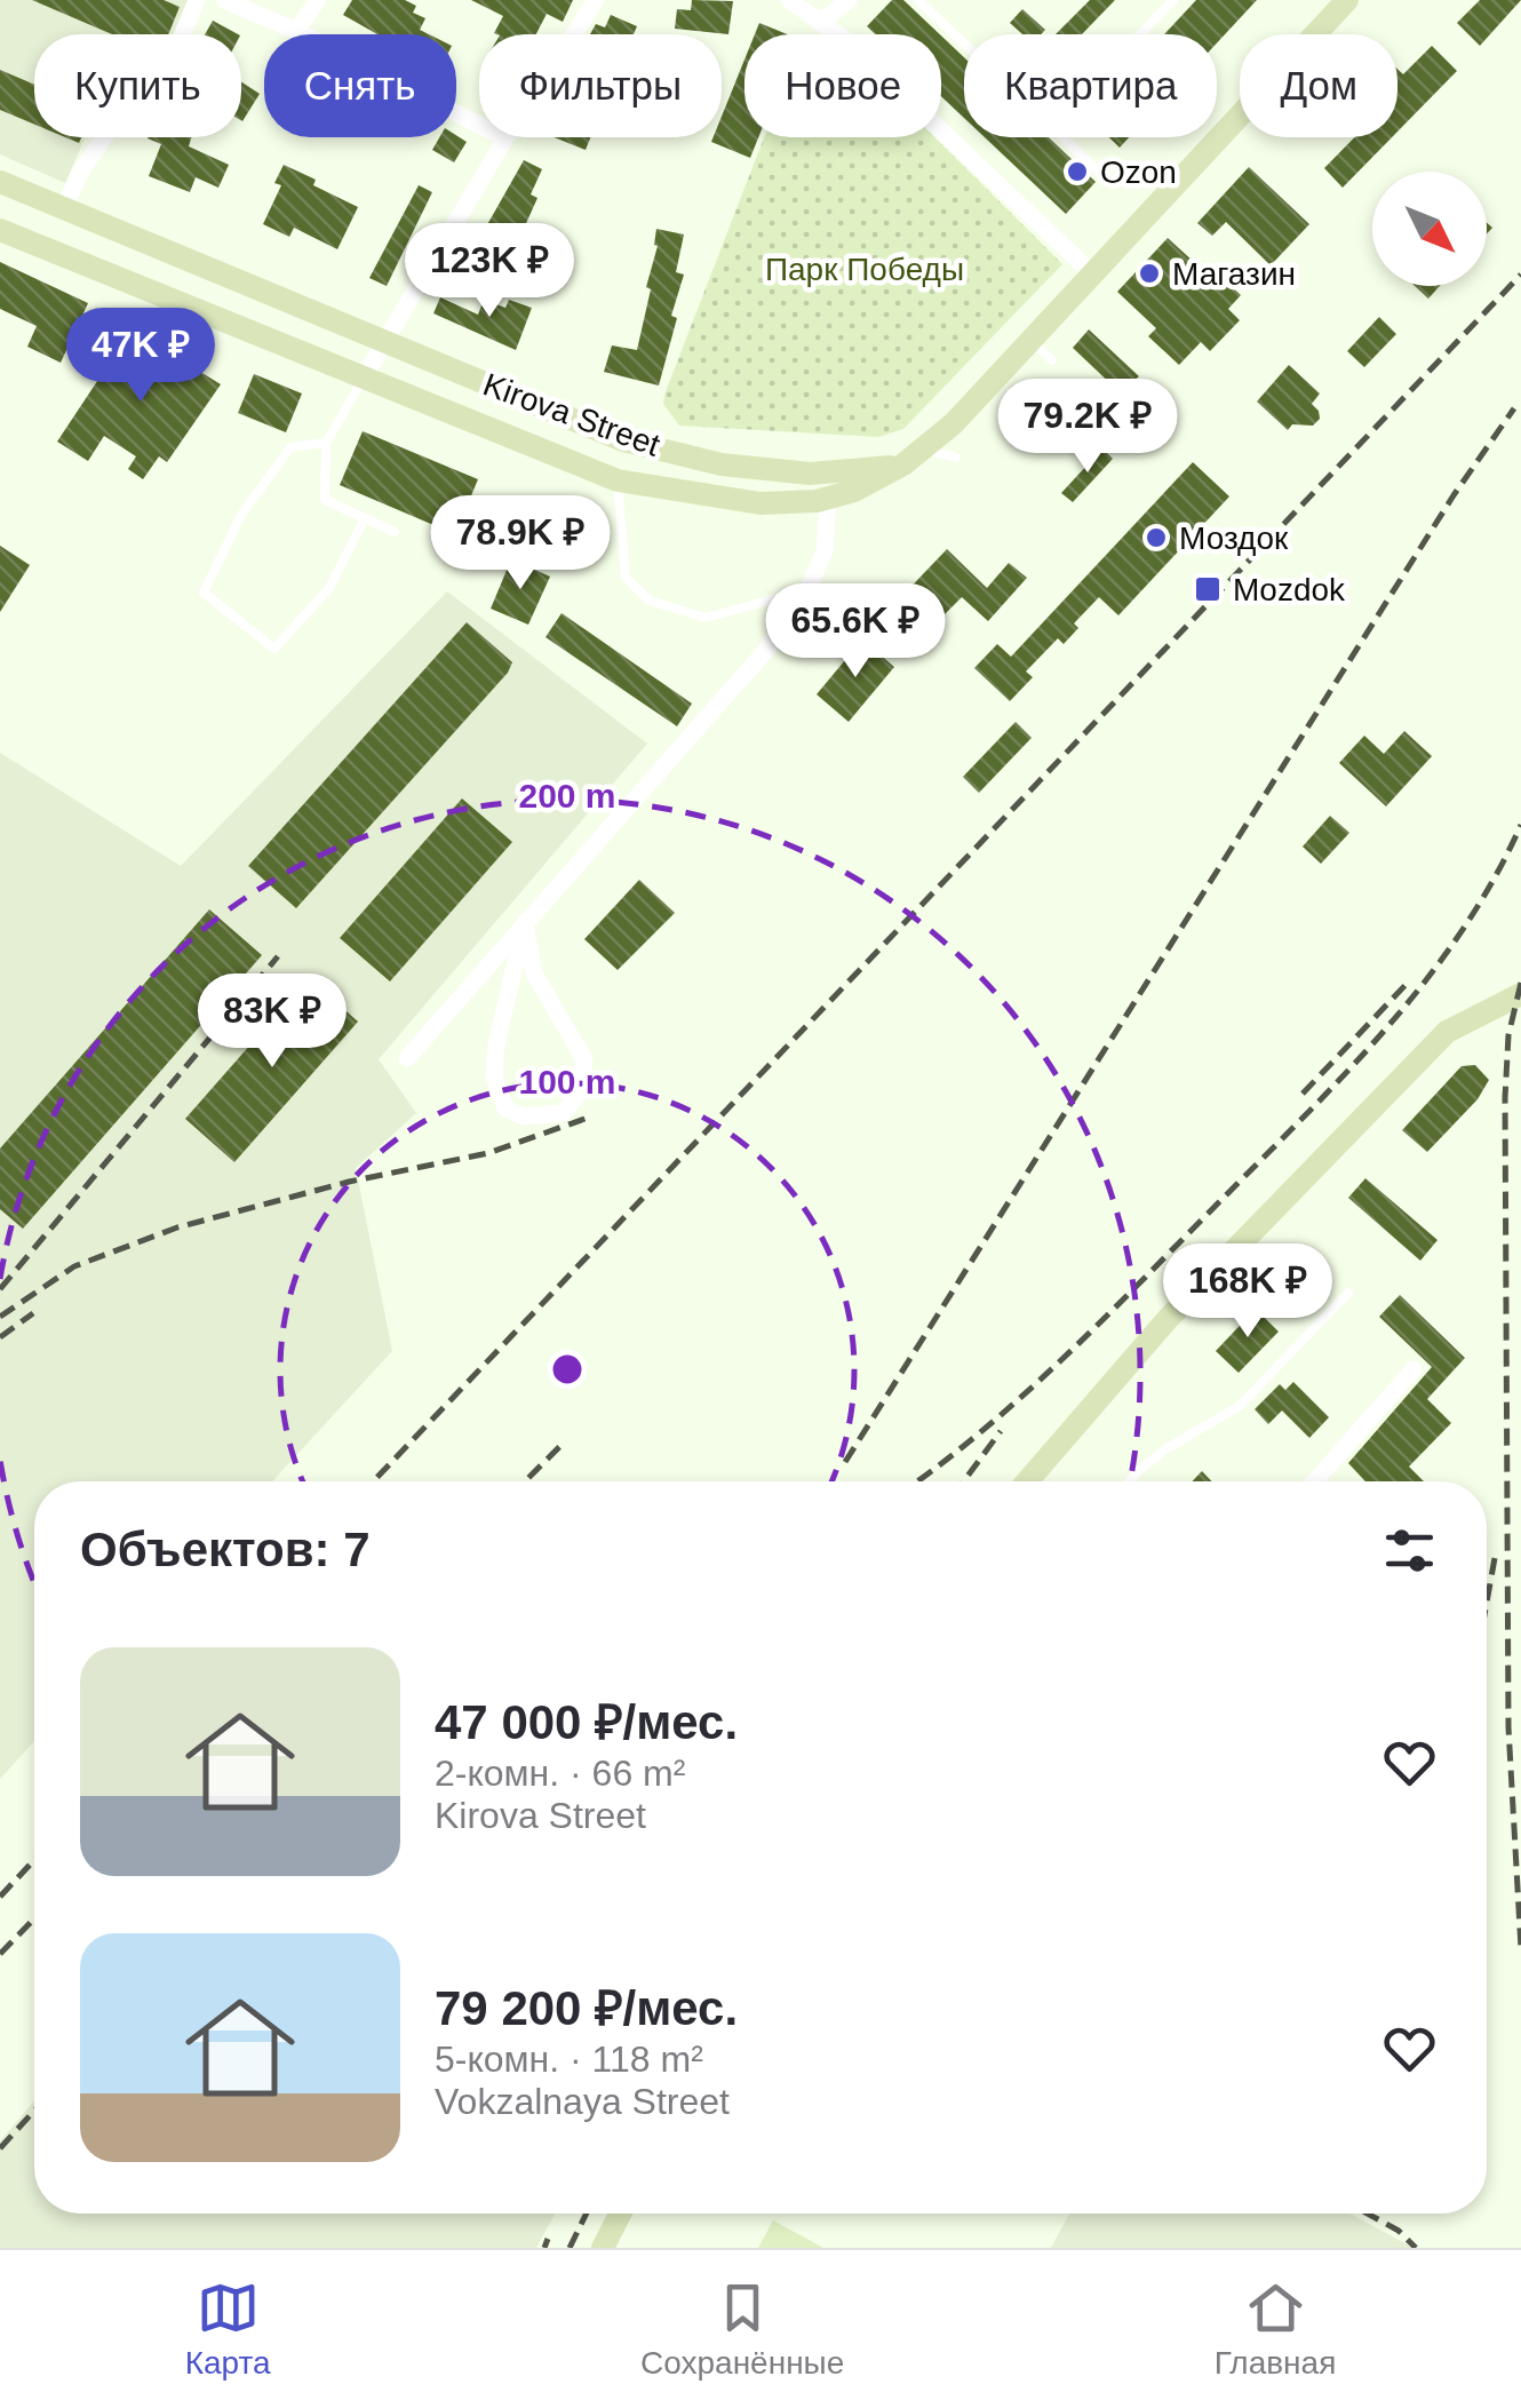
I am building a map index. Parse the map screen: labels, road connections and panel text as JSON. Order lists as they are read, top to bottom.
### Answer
{
  "streets": {
    "street": ["Kirova Street"]
  },
  "parks": ["Парк Победы"],
  "places": {
    "other": ["Ozon", "Магазин", "Моздок"],
    "transit": ["Mozdok"]
  },
  "north": "bottom right",
  "page": {
    "chip": [
      "Купить",
      "Снять",
      "Фильтры",
      "Новое",
      "Квартира",
      "Дом"
    ],
    "price": [
      "123K ₽",
      "47K ₽",
      "79.2K ₽",
      "78.9K ₽",
      "65.6K ₽",
      "83K ₽",
      "168K ₽"
    ],
    "heading": "Объектов: 7",
    "list": [
      {
        "name": "47 000 ₽/мес.",
        "note": "2-комн. · 66 m² · Kirova Street"
      },
      {
        "name": "79 200 ₽/мес.",
        "note": "5-комн. · 118 m² · Vokzalnaya Street"
      }
    ],
    "tabs": ["Карта", "Сохранённые", "Главная"]
  },
  "rings": ["200 m", "100 m"]
}
